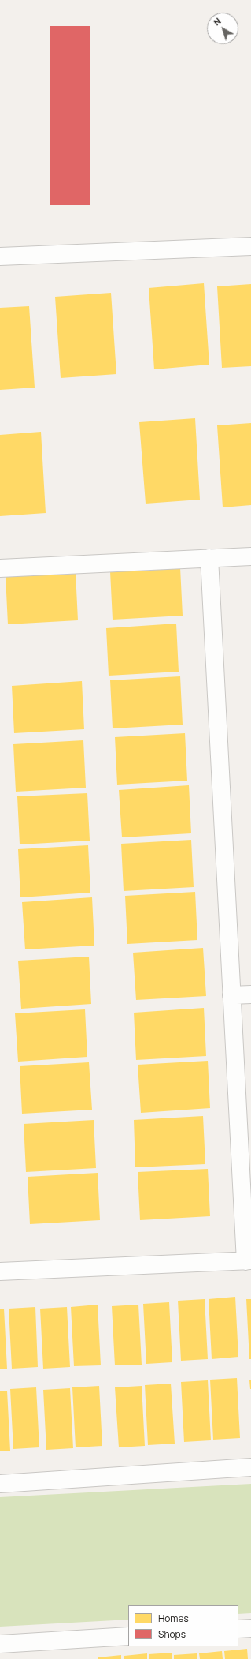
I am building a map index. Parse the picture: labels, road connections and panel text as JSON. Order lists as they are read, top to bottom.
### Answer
{
  "legend": ["Homes", "Shops"],
  "north": "top left"
}
